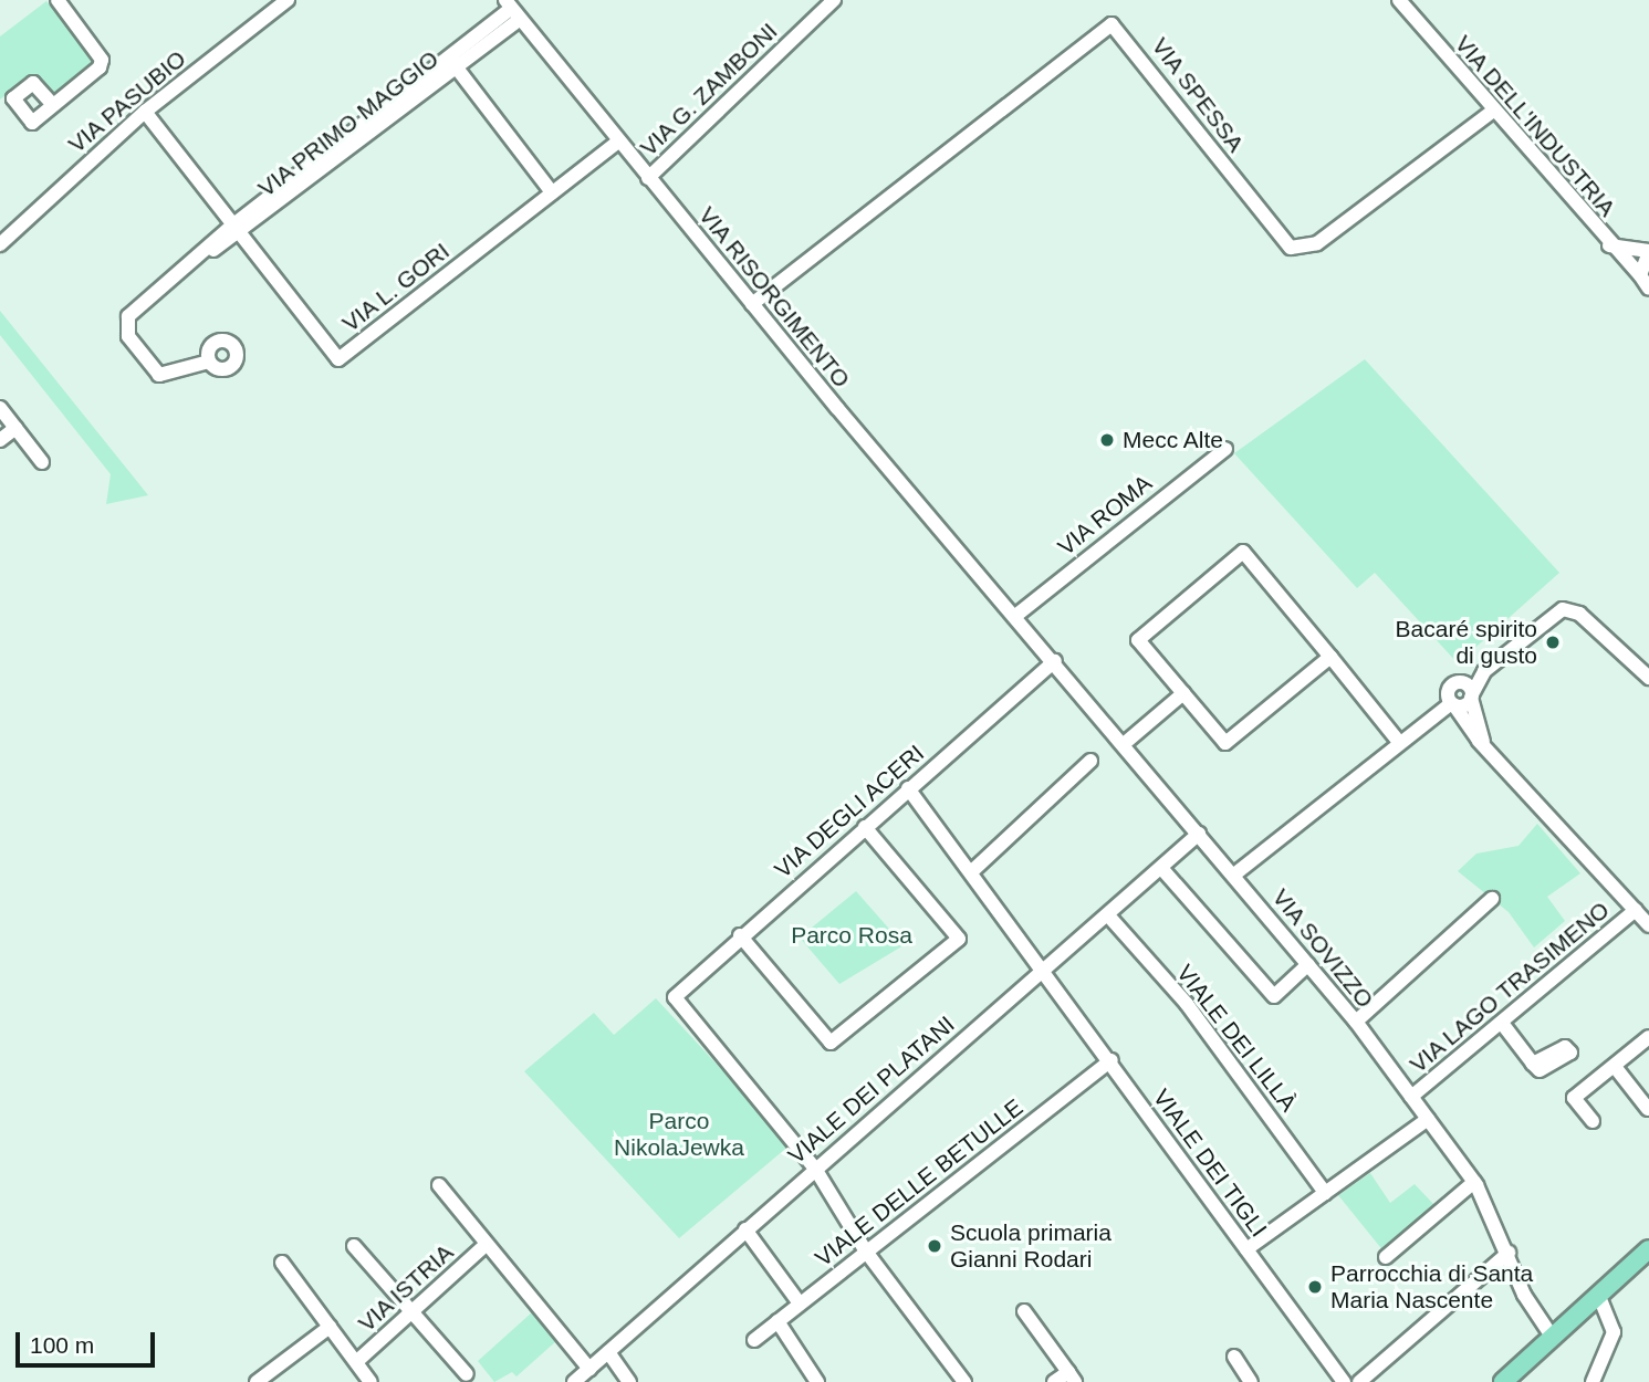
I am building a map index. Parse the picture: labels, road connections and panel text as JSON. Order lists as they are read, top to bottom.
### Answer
{
  "streets": {
    "street": [
      "VIA G. ZAMBONI",
      "VIA SPESSA",
      "VIA PASUBIO",
      "VIA PRIMO MAGGIO",
      "VIA DELL'INDUSTRIA",
      "VIA L. GORI",
      "VIA RISORGIMENTO",
      "VIA ROMA",
      "VIA DEGLI ACERI",
      "VIA SOVIZZO",
      "VIA LAGO TRASIMENO",
      "VIALE DEI LILLÀ",
      "VIALE DEI PLATANI",
      "VIALE DEI TIGLI",
      "VIALE DELLE BETULLE",
      "VIA ISTRIA"
    ]
  },
  "crossings": [
    ["VIA G. ZAMBONI", "VIA RISORGIMENTO"],
    ["VIA SPESSA", "VIA DELL'INDUSTRIA"],
    ["VIA SPESSA", "VIA RISORGIMENTO"],
    ["VIA PASUBIO", "VIA L. GORI"],
    ["VIA PRIMO MAGGIO", "VIA L. GORI"],
    ["VIA PRIMO MAGGIO", "VIA RISORGIMENTO"],
    ["VIA L. GORI", "VIA RISORGIMENTO"],
    ["VIA RISORGIMENTO", "VIA ROMA"],
    ["VIA RISORGIMENTO", "VIA SOVIZZO"],
    ["VIA ROMA", "VIA SOVIZZO"],
    ["VIA DEGLI ACERI", "VIA SOVIZZO"],
    ["VIA DEGLI ACERI", "VIALE DEI PLATANI"],
    ["VIA DEGLI ACERI", "VIALE DEI TIGLI"],
    ["VIA SOVIZZO", "VIA LAGO TRASIMENO"],
    ["VIA SOVIZZO", "VIALE DEI PLATANI"],
    ["VIALE DEI LILLÀ", "VIALE DEI PLATANI"],
    ["VIALE DEI PLATANI", "VIALE DEI TIGLI"],
    ["VIALE DEI TIGLI", "VIALE DELLE BETULLE"]
  ],
  "parks": ["Parco Rosa", "Parco NikolaJewka"],
  "places": [
    "Mecc Alte",
    "Bacaré spirito di gusto",
    "Scuola primaria Gianni Rodari",
    "Parrocchia di Santa Maria Nascente"
  ],
  "scale_bar": "100 m"
}
